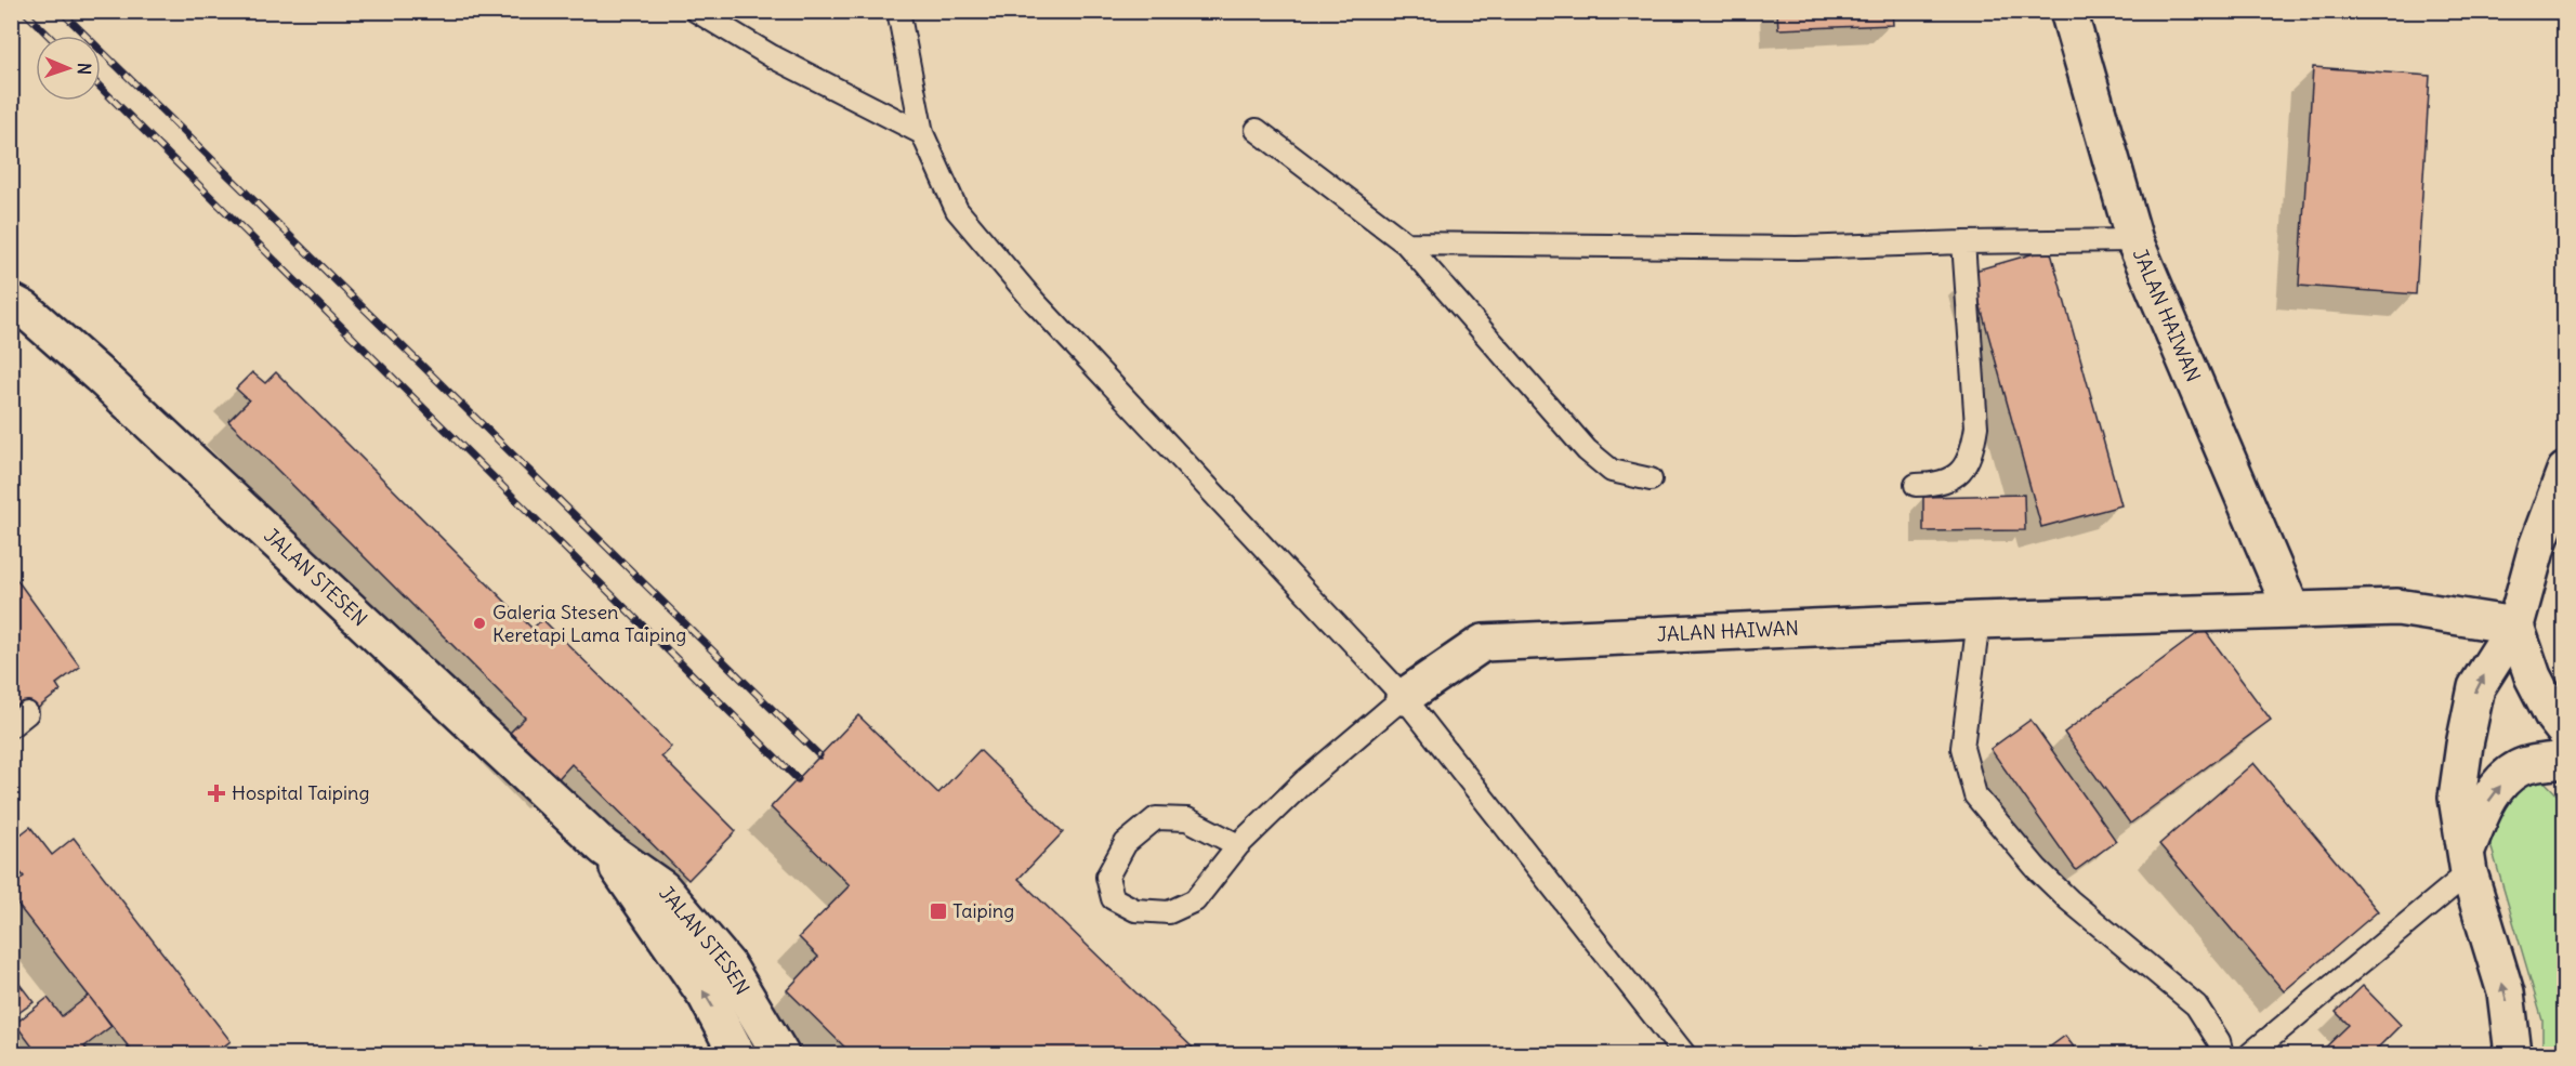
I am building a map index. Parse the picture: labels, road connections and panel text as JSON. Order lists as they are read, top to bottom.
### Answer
{
  "streets": {
    "main road": ["JALAN HAIWAN", "JALAN STESEN"]
  },
  "places": {
    "other": ["Galeria Stesen Keretapi Lama Taiping"],
    "health": ["Hospital Taiping"],
    "transit": ["Taiping"]
  },
  "north": "right"
}
